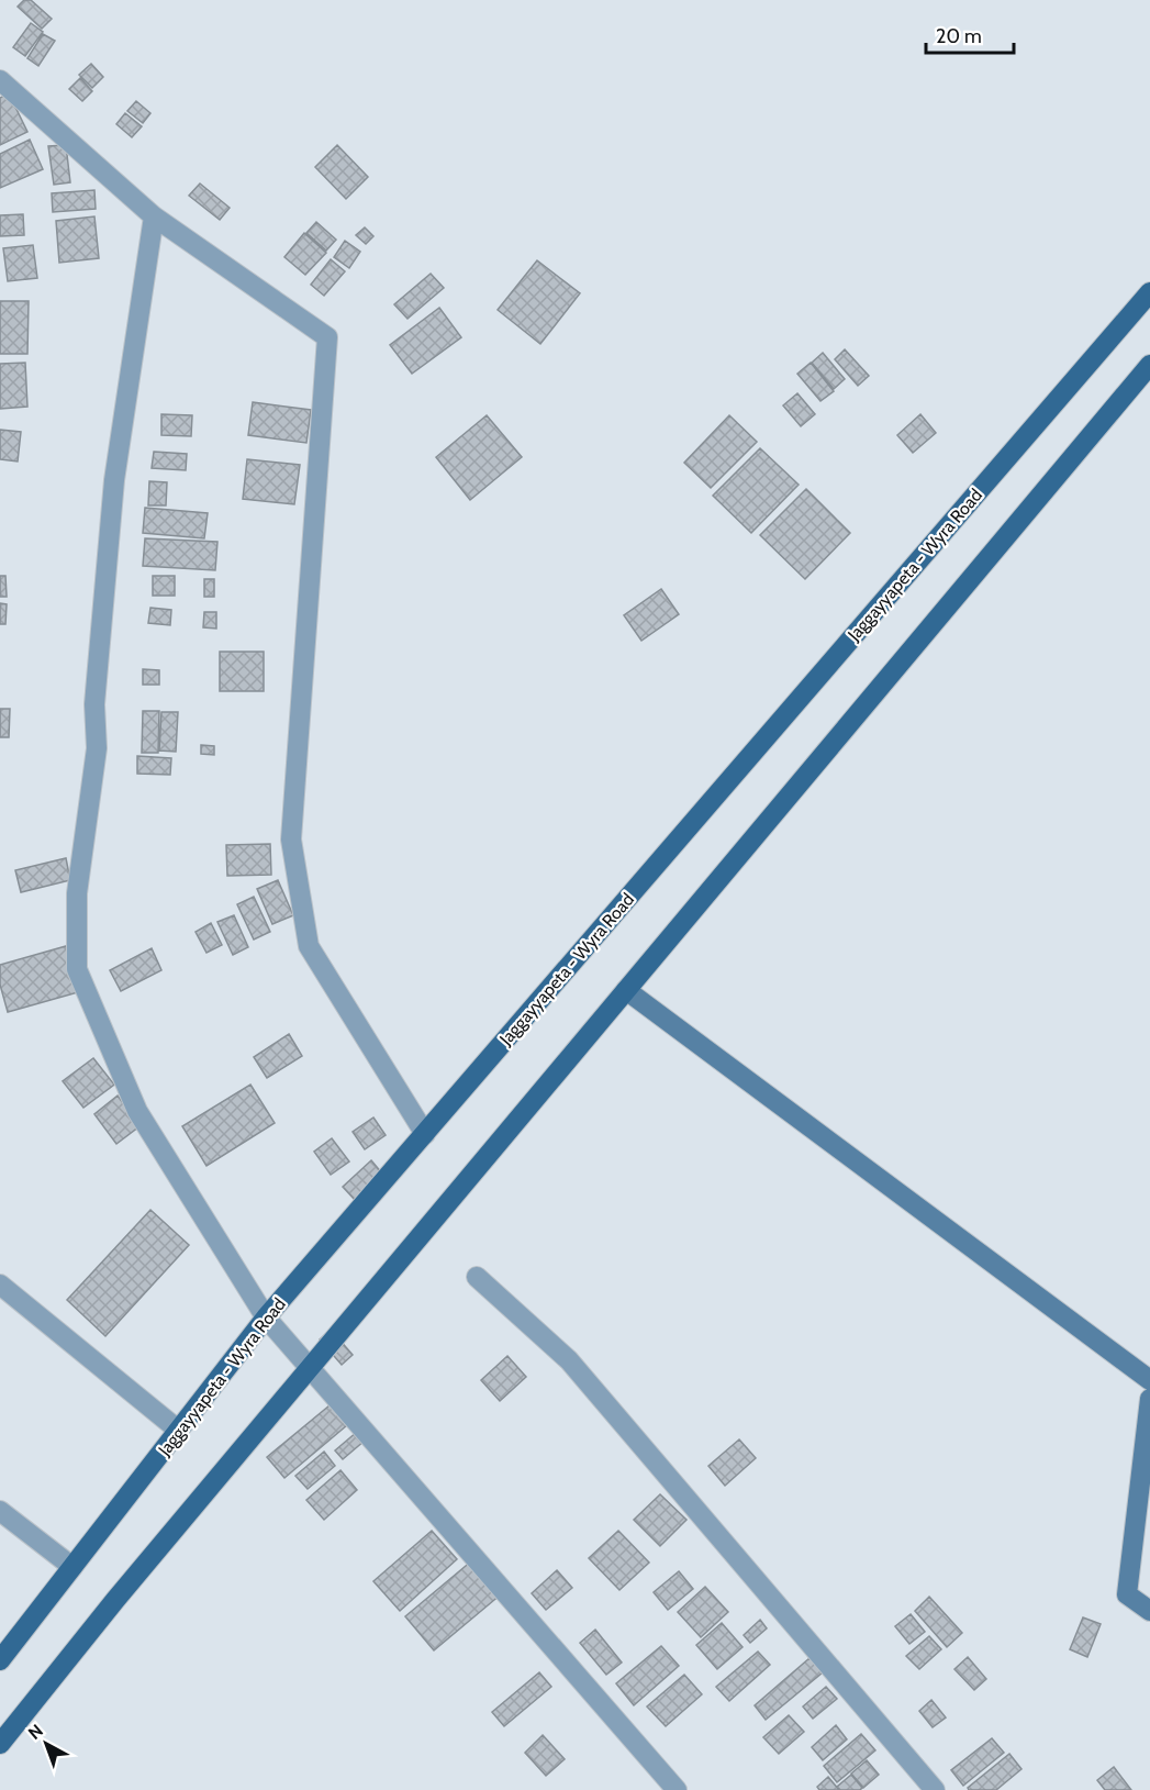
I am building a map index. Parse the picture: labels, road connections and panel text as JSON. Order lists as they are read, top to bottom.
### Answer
{
  "streets": {
    "main road": ["Jaggayyapeta - Wyra Road"]
  },
  "scale_bar": "20 m",
  "north": "top left"
}
